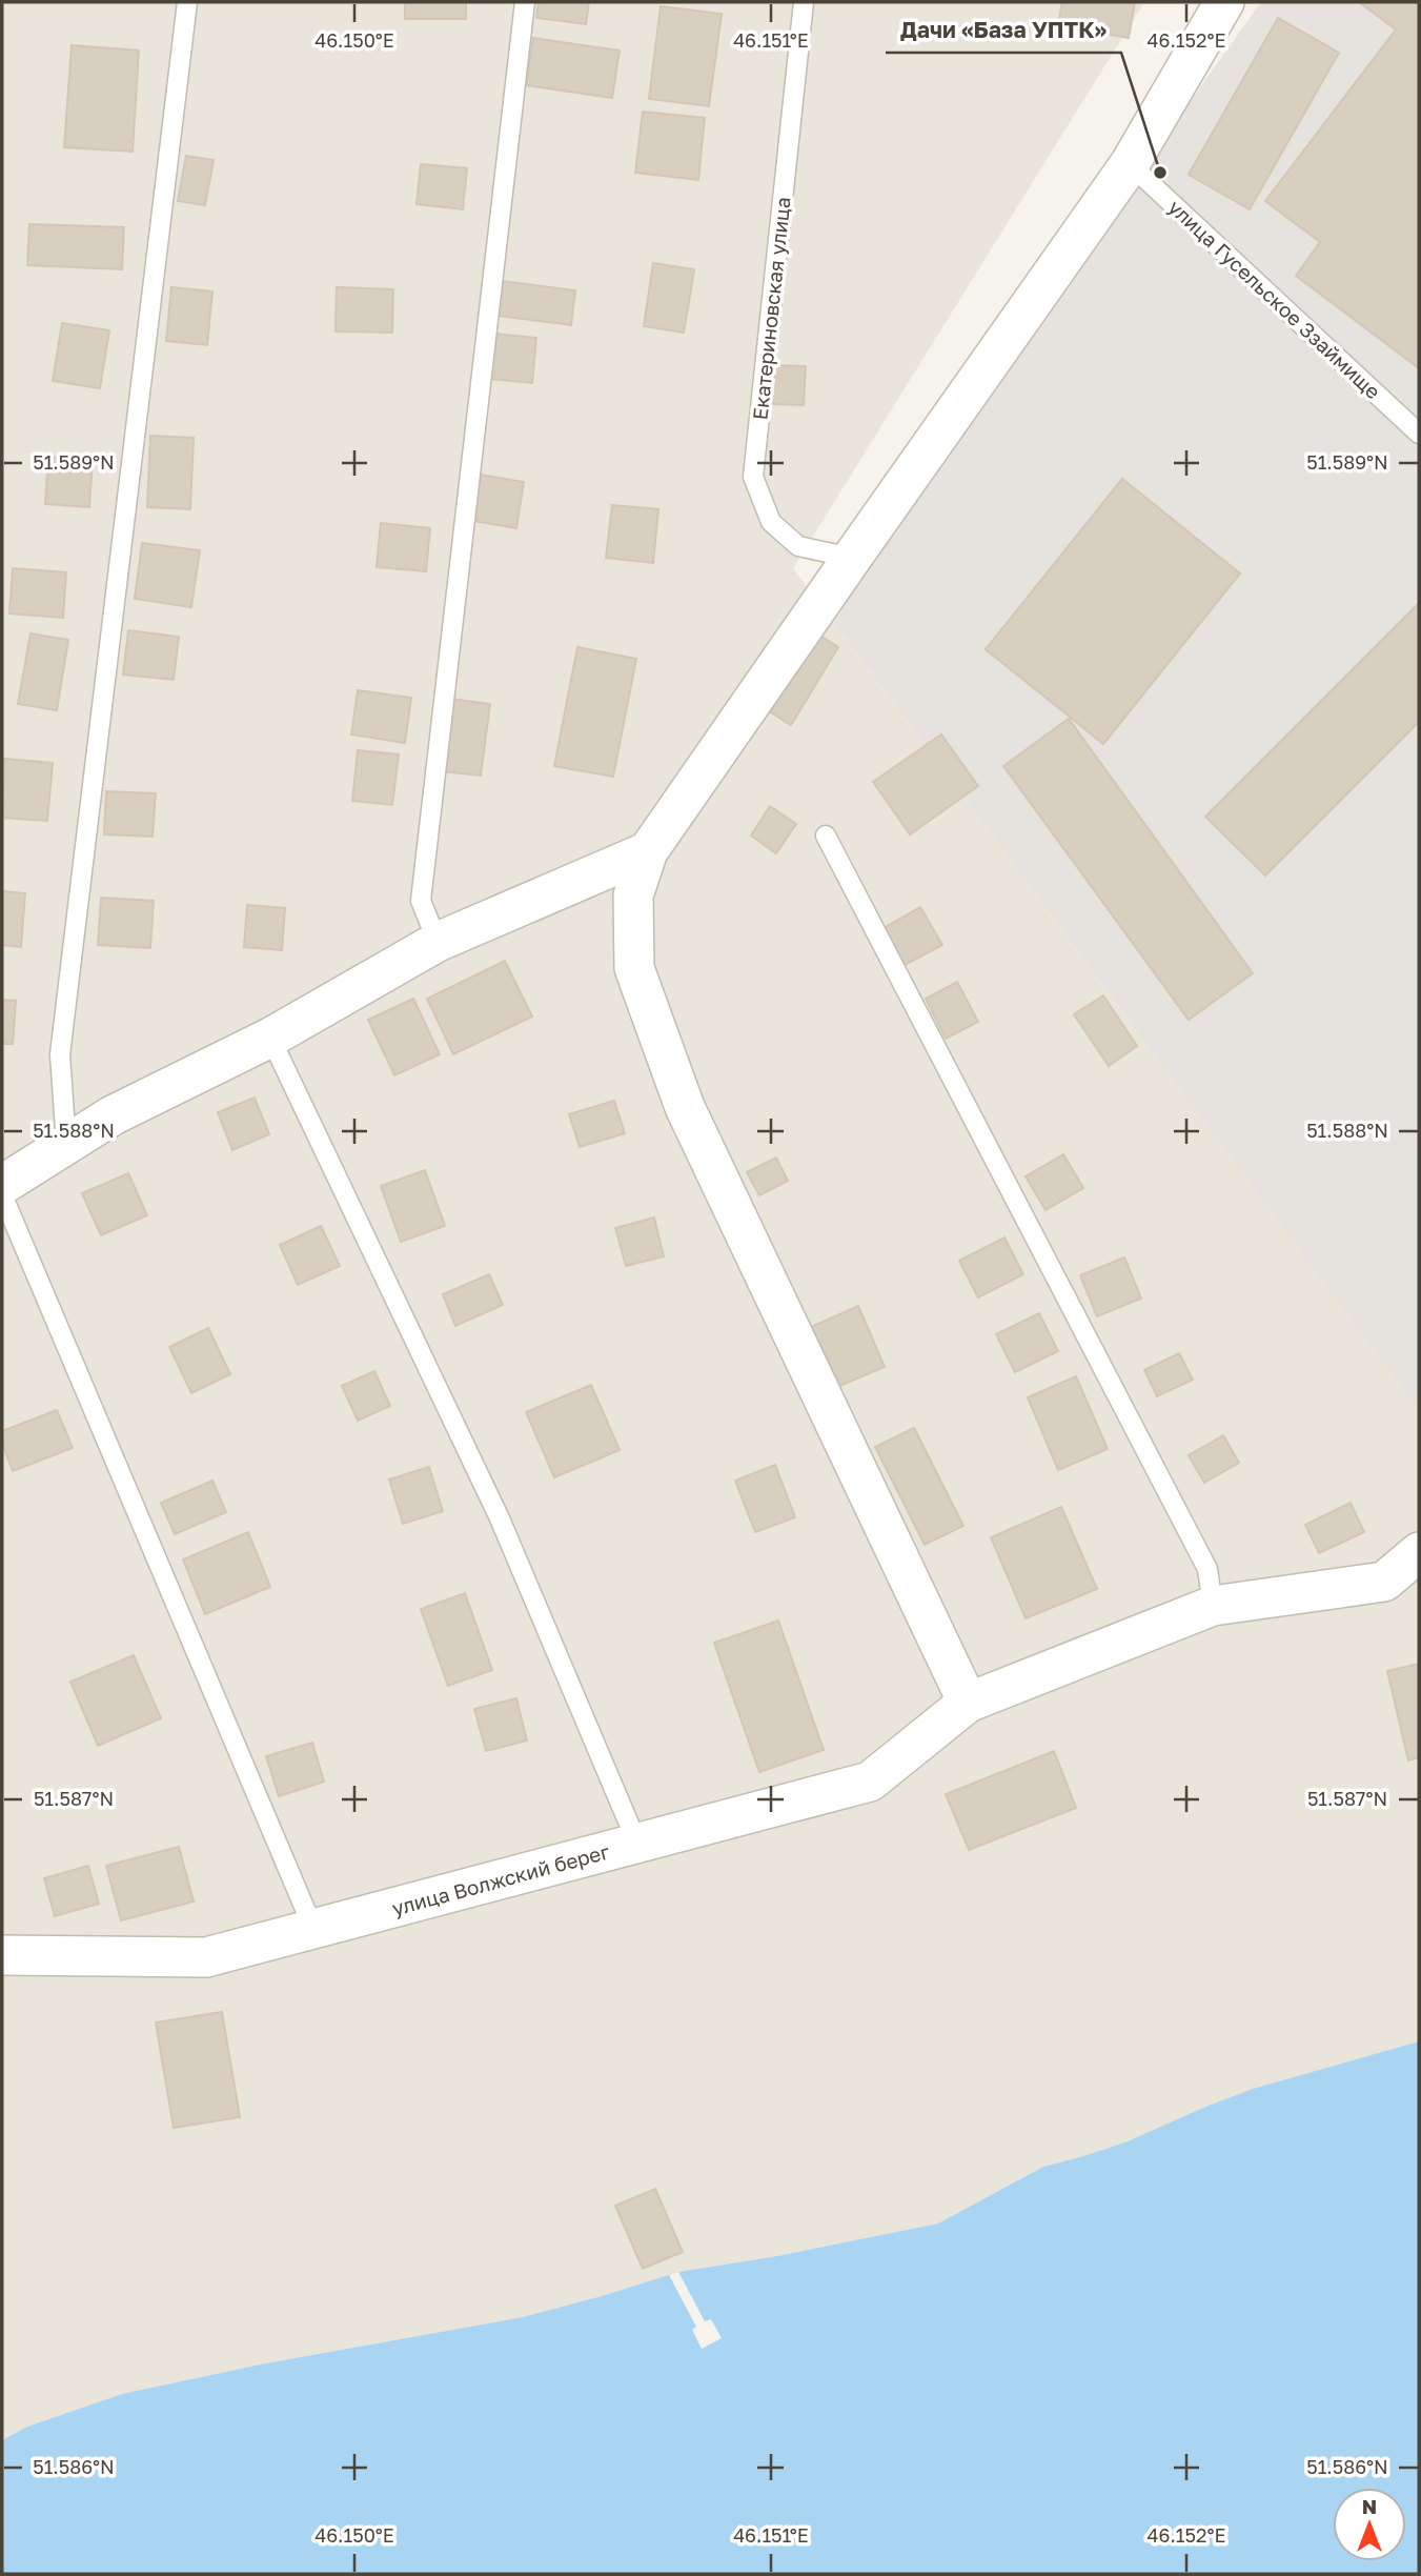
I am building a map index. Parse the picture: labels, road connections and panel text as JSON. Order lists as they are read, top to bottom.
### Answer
{
  "streets": {
    "street": ["улица Волжский берег"],
    "lane": ["улица Гусельское Ззаймище", "Екатериновская улица"]
  },
  "places": ["Дачи «База УПТК»"],
  "north": "top",
  "coordinates": [
    "46.150°E",
    "46.151°E",
    "46.152°E",
    "51.589°N",
    "51.588°N",
    "51.587°N",
    "51.586°N"
  ]
}
